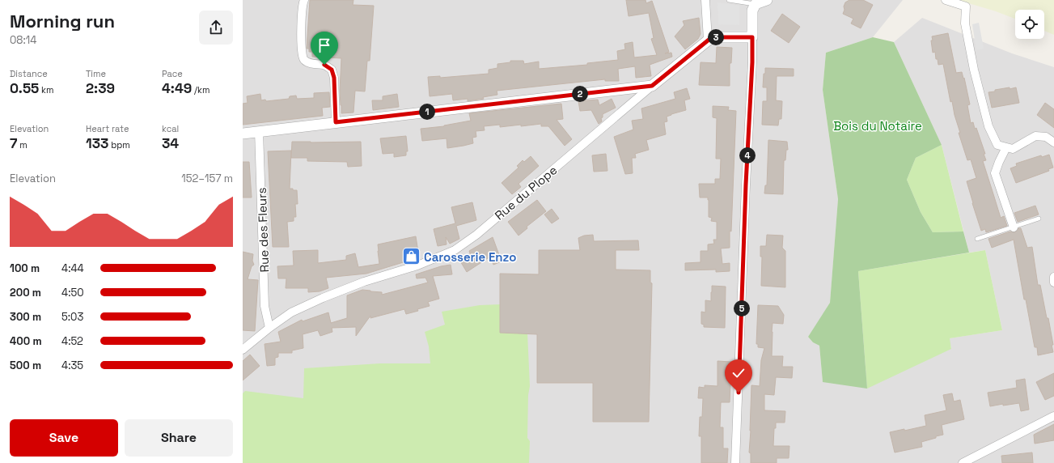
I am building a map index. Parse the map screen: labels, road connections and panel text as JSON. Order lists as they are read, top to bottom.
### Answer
{
  "streets": {
    "street": ["Rue du Plope", "Rue des Fleurs"]
  },
  "crossings": [
    ["Rue du Plope", "Rue des Fleurs"]
  ],
  "parks": ["Bois du Notaire"],
  "places": {
    "shop": ["Carosserie Enzo"]
  },
  "page": {
    "heading": ["Morning run", "08:14"],
    "pins": [
      "3",
      "2",
      "1",
      "4",
      "5"
    ],
    "stats": [
      ["Distance", "0.55 km"],
      ["Time", "2:39"],
      ["Pace", "4:49 /km"],
      ["Elevation", "7 m"],
      ["Heart rate", "133 bpm"],
      ["kcal", "34"]
    ],
    "chart": ["Elevation", "152–157 m"],
    "list": [
      {
        "name": "100 m",
        "note": "4:44"
      },
      {
        "name": "200 m",
        "note": "4:50"
      },
      {
        "name": "300 m",
        "note": "5:03"
      },
      {
        "name": "400 m",
        "note": "4:52"
      },
      {
        "name": "500 m",
        "note": "4:35"
      }
    ],
    "buttons": ["Save", "Share"]
  }
}
